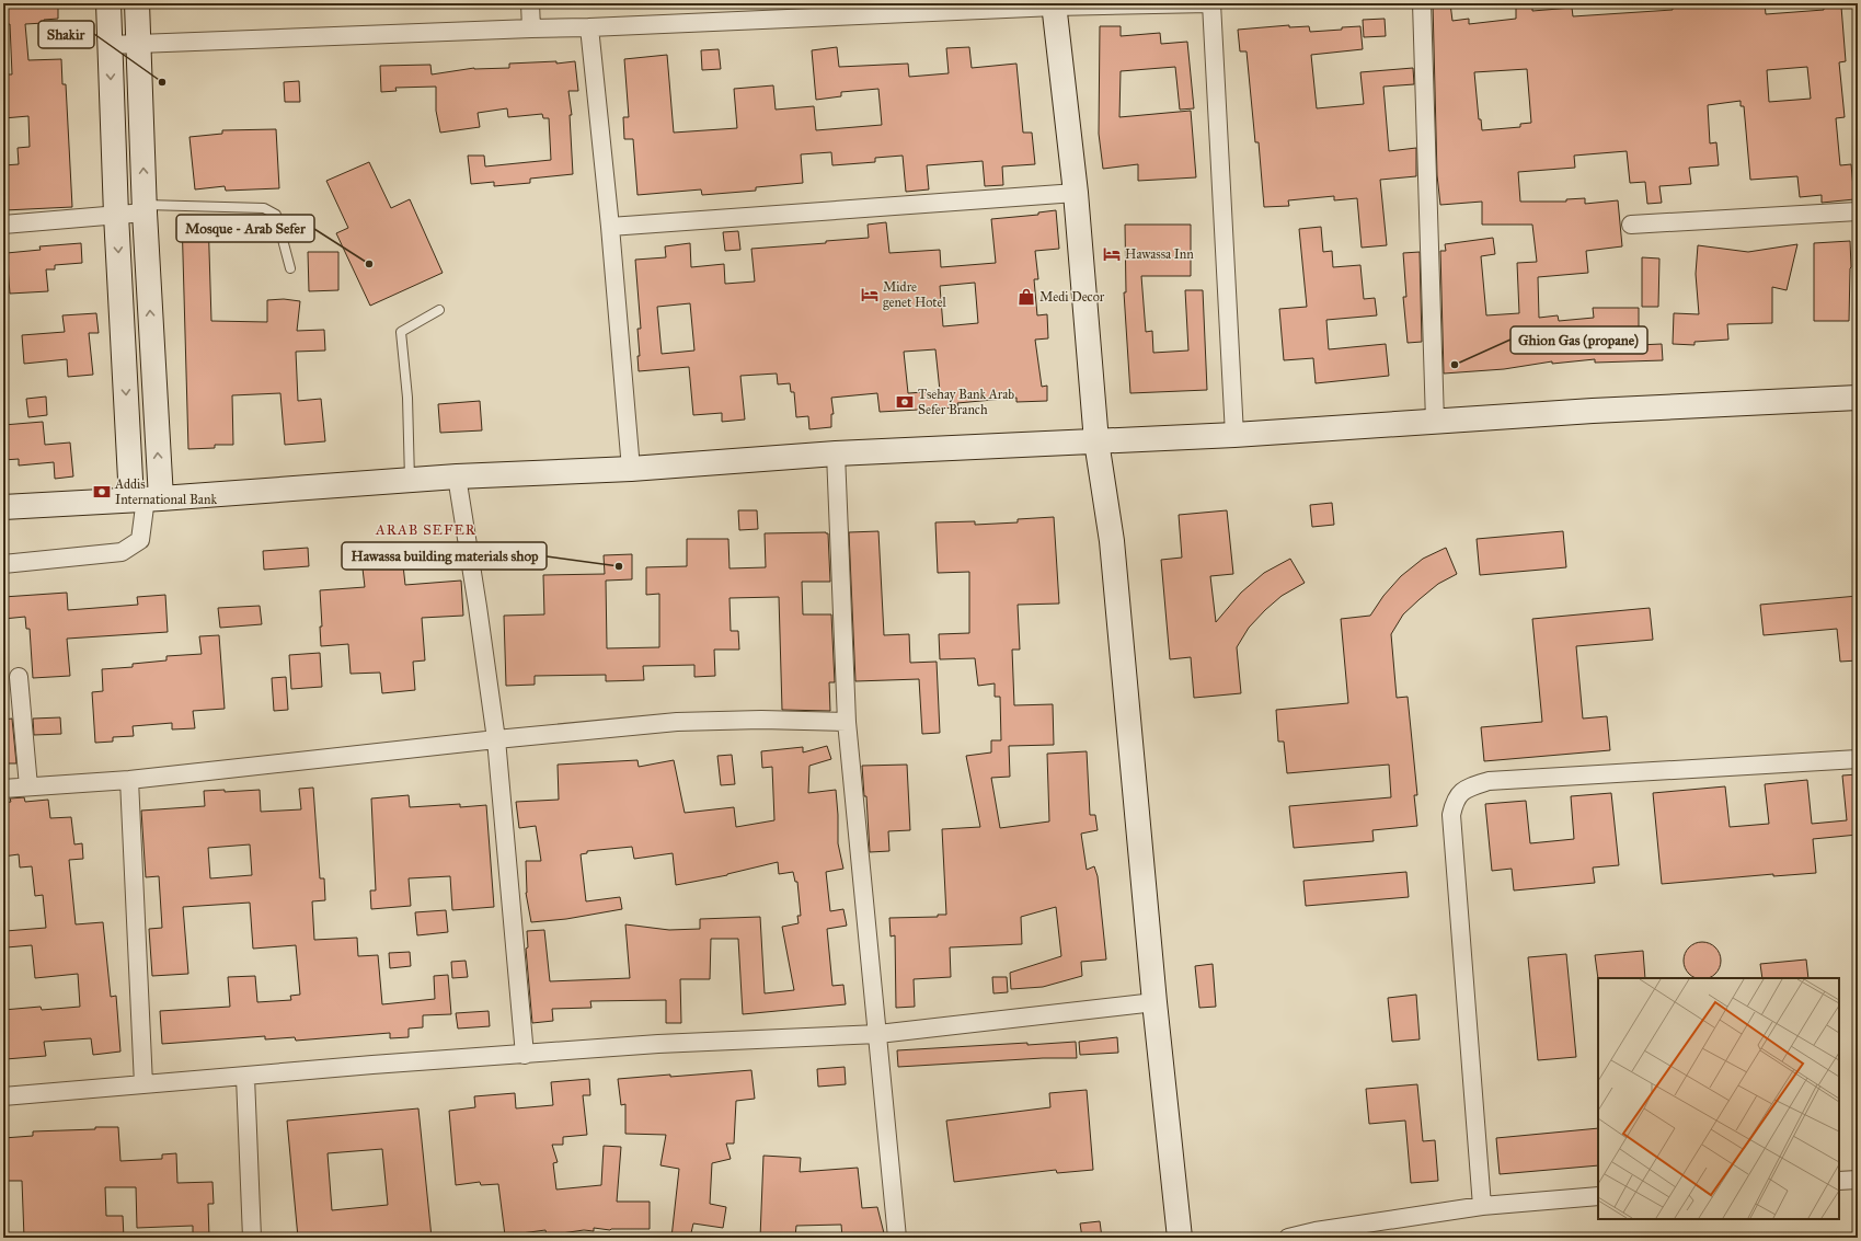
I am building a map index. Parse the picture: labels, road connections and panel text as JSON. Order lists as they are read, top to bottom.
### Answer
{
  "districts": ["ARAB SEFER"],
  "places": {
    "other": [
      "Shakir",
      "Mosque - Arab Sefer",
      "Ghion Gas (propane)",
      "Hawassa building materials shop"
    ],
    "hotel": ["Hawassa Inn", "Midre genet Hotel"],
    "shop": ["Medi Decor"],
    "bank": ["Tsehay Bank Arab Sefer Branch", "Addis International Bank"]
  }
}
